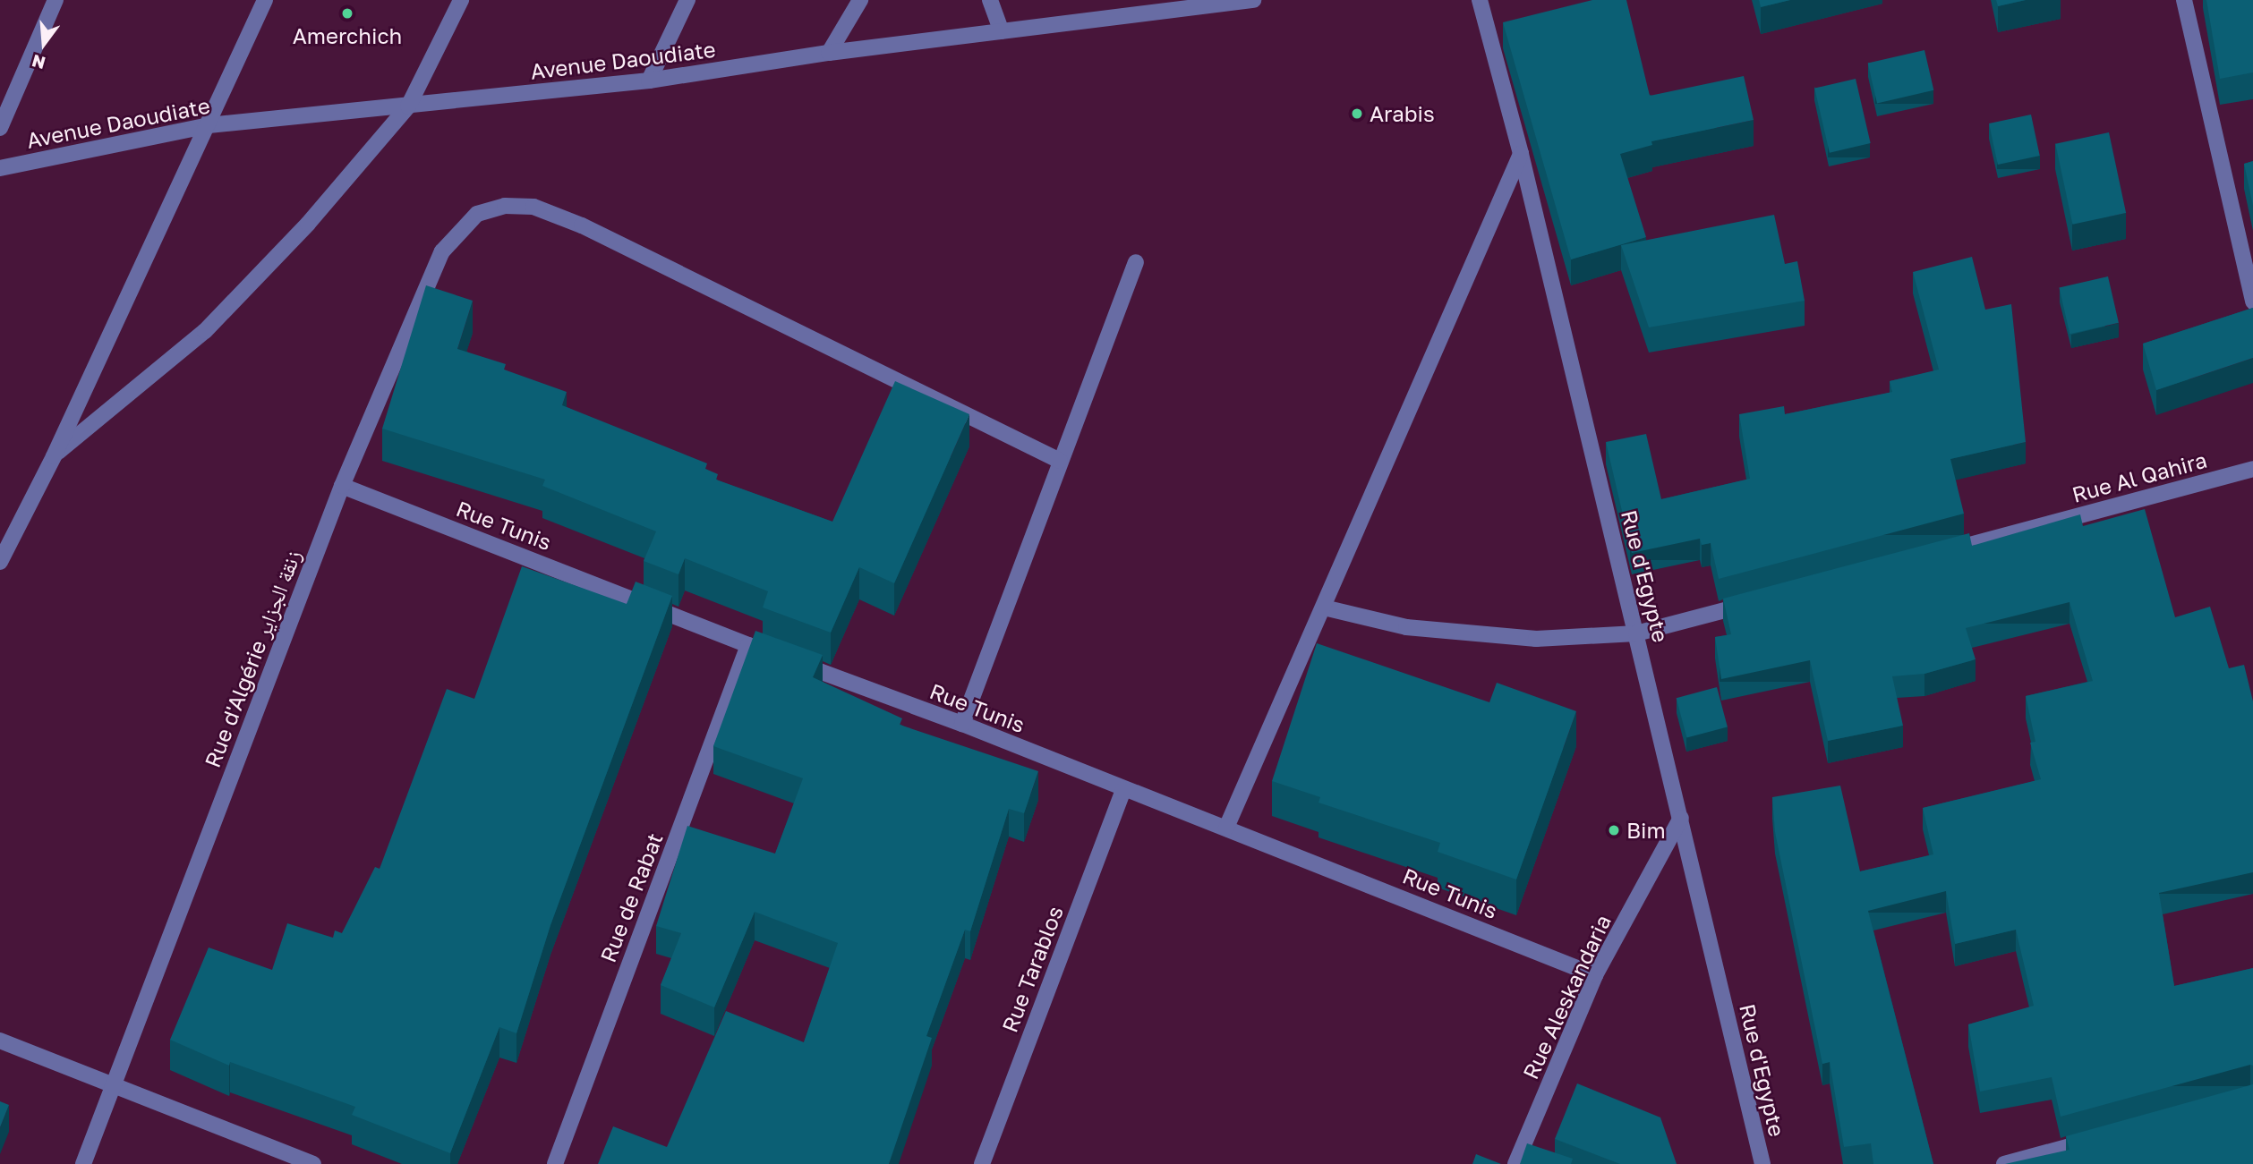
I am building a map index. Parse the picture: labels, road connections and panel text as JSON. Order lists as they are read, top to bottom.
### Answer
{
  "streets": {
    "street": [
      "Avenue Daoudiate",
      "Rue Al Qahira",
      "Rue Tunis",
      "Rue d'Egypte",
      "Rue d'Algérie زنقة الجزاير",
      "Rue de Rabat",
      "Rue Tarablos",
      "Rue Aleskandaria"
    ]
  },
  "crossings": [
    ["Rue Tunis", "Rue d'Algérie زنقة الجزاير"],
    ["Rue Tunis", "Rue de Rabat"],
    ["Rue Tunis", "Rue Tarablos"],
    ["Rue Tunis", "Rue Aleskandaria"],
    ["Rue d'Egypte", "Rue Aleskandaria"]
  ],
  "places": ["Amerchich", "Arabis", "Bim"],
  "north": "bottom"
}
